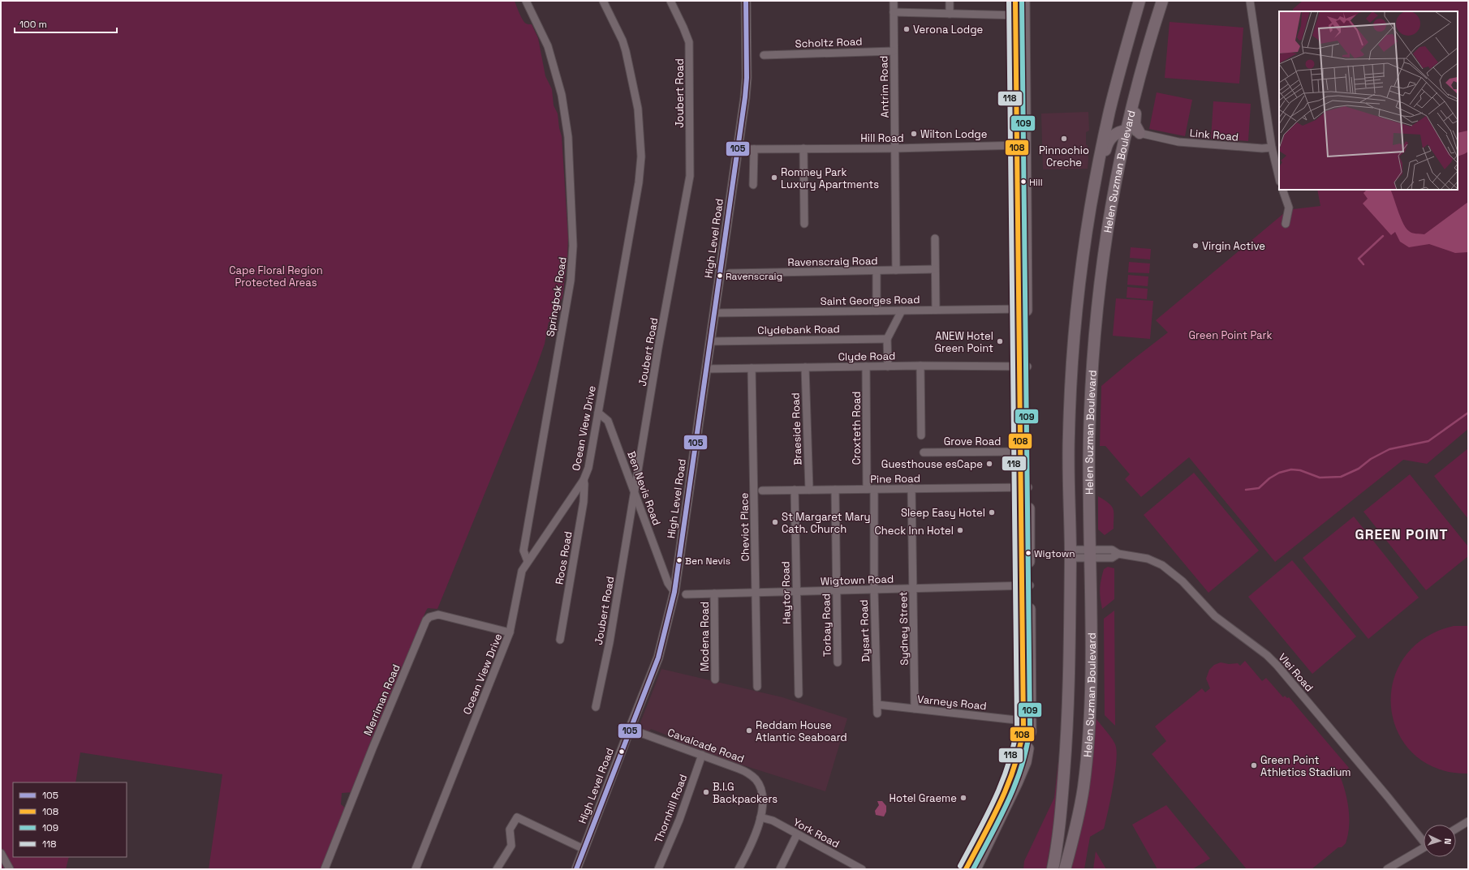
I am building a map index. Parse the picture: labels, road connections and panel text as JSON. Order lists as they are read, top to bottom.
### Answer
{
  "streets": {
    "main road": ["Helen Suzman Boulevard"],
    "street": [
      "Scholtz Road",
      "Antrim Road",
      "Joubert Road",
      "Link Road",
      "Hill Road",
      "High Level Road",
      "Ravenscraig Road",
      "Springbok Road",
      "Saint Georges Road",
      "Clydebank Road",
      "Clyde Road",
      "Ocean View Drive",
      "Croxteth Road",
      "Braeside Road",
      "Grove Road",
      "Pine Road",
      "Ben Nevis Road",
      "Cheviot Place",
      "Roos Road",
      "Wigtown Road",
      "Haytor Road",
      "Torbay Road",
      "Sydney Street",
      "Dysart Road",
      "Modena Road",
      "Vlei Road",
      "Merriman Road",
      "Varneys Road",
      "Cavalcade Road",
      "Thornhill Road",
      "York Road"
    ]
  },
  "crossings": [
    ["Scholtz Road", "Antrim Road"],
    ["Antrim Road", "Hill Road"],
    ["Antrim Road", "Ravenscraig Road"],
    ["Joubert Road", "Ben Nevis Road"],
    ["Link Road", "Helen Suzman Boulevard"],
    ["Hill Road", "High Level Road"],
    ["Helen Suzman Boulevard", "Vlei Road"],
    ["High Level Road", "Saint Georges Road"],
    ["High Level Road", "Clydebank Road"],
    ["High Level Road", "Clyde Road"],
    ["High Level Road", "Ben Nevis Road"],
    ["High Level Road", "Cavalcade Road"],
    ["Springbok Road", "Ocean View Drive"],
    ["Clyde Road", "Croxteth Road"],
    ["Clyde Road", "Braeside Road"],
    ["Clyde Road", "Cheviot Place"],
    ["Ocean View Drive", "Ben Nevis Road"],
    ["Ocean View Drive", "Roos Road"],
    ["Ocean View Drive", "Merriman Road"],
    ["Croxteth Road", "Pine Road"],
    ["Croxteth Road", "Dysart Road"],
    ["Braeside Road", "Pine Road"],
    ["Pine Road", "Haytor Road"],
    ["Pine Road", "Torbay Road"],
    ["Pine Road", "Sydney Street"],
    ["Pine Road", "Dysart Road"],
    ["Cheviot Place", "Wigtown Road"],
    ["Wigtown Road", "Haytor Road"],
    ["Wigtown Road", "Torbay Road"],
    ["Wigtown Road", "Sydney Street"],
    ["Wigtown Road", "Dysart Road"],
    ["Wigtown Road", "Modena Road"],
    ["Sydney Street", "Varneys Road"],
    ["Dysart Road", "Varneys Road"],
    ["Cavalcade Road", "Thornhill Road"],
    ["Cavalcade Road", "York Road"]
  ],
  "districts": ["GREEN POINT"],
  "parks": ["Cape Floral Region Protected Areas", "Green Point Park"],
  "places": [
    "Verona Lodge",
    "Wilton Lodge",
    "Pinnochio Creche",
    "Romney Park Luxury Apartments",
    "Hill",
    "Virgin Active",
    "Ravenscraig",
    "ANEW Hotel Green Point",
    "Guesthouse esCape",
    "Sleep Easy Hotel",
    "St Margaret Mary Cath. Church",
    "Check Inn Hotel",
    "Wigtown",
    "Ben Nevis",
    "Reddam House Atlantic Seaboard",
    "Green Point Athletics Stadium",
    "B.I.G Backpackers",
    "Hotel Graeme"
  ],
  "lines": [
    "transit line 105",
    "transit line 108",
    "transit line 109",
    "transit line 118"
  ],
  "legend": [
    "105",
    "108",
    "109",
    "118"
  ],
  "scale_bar": "100 m",
  "north": "right"
}
